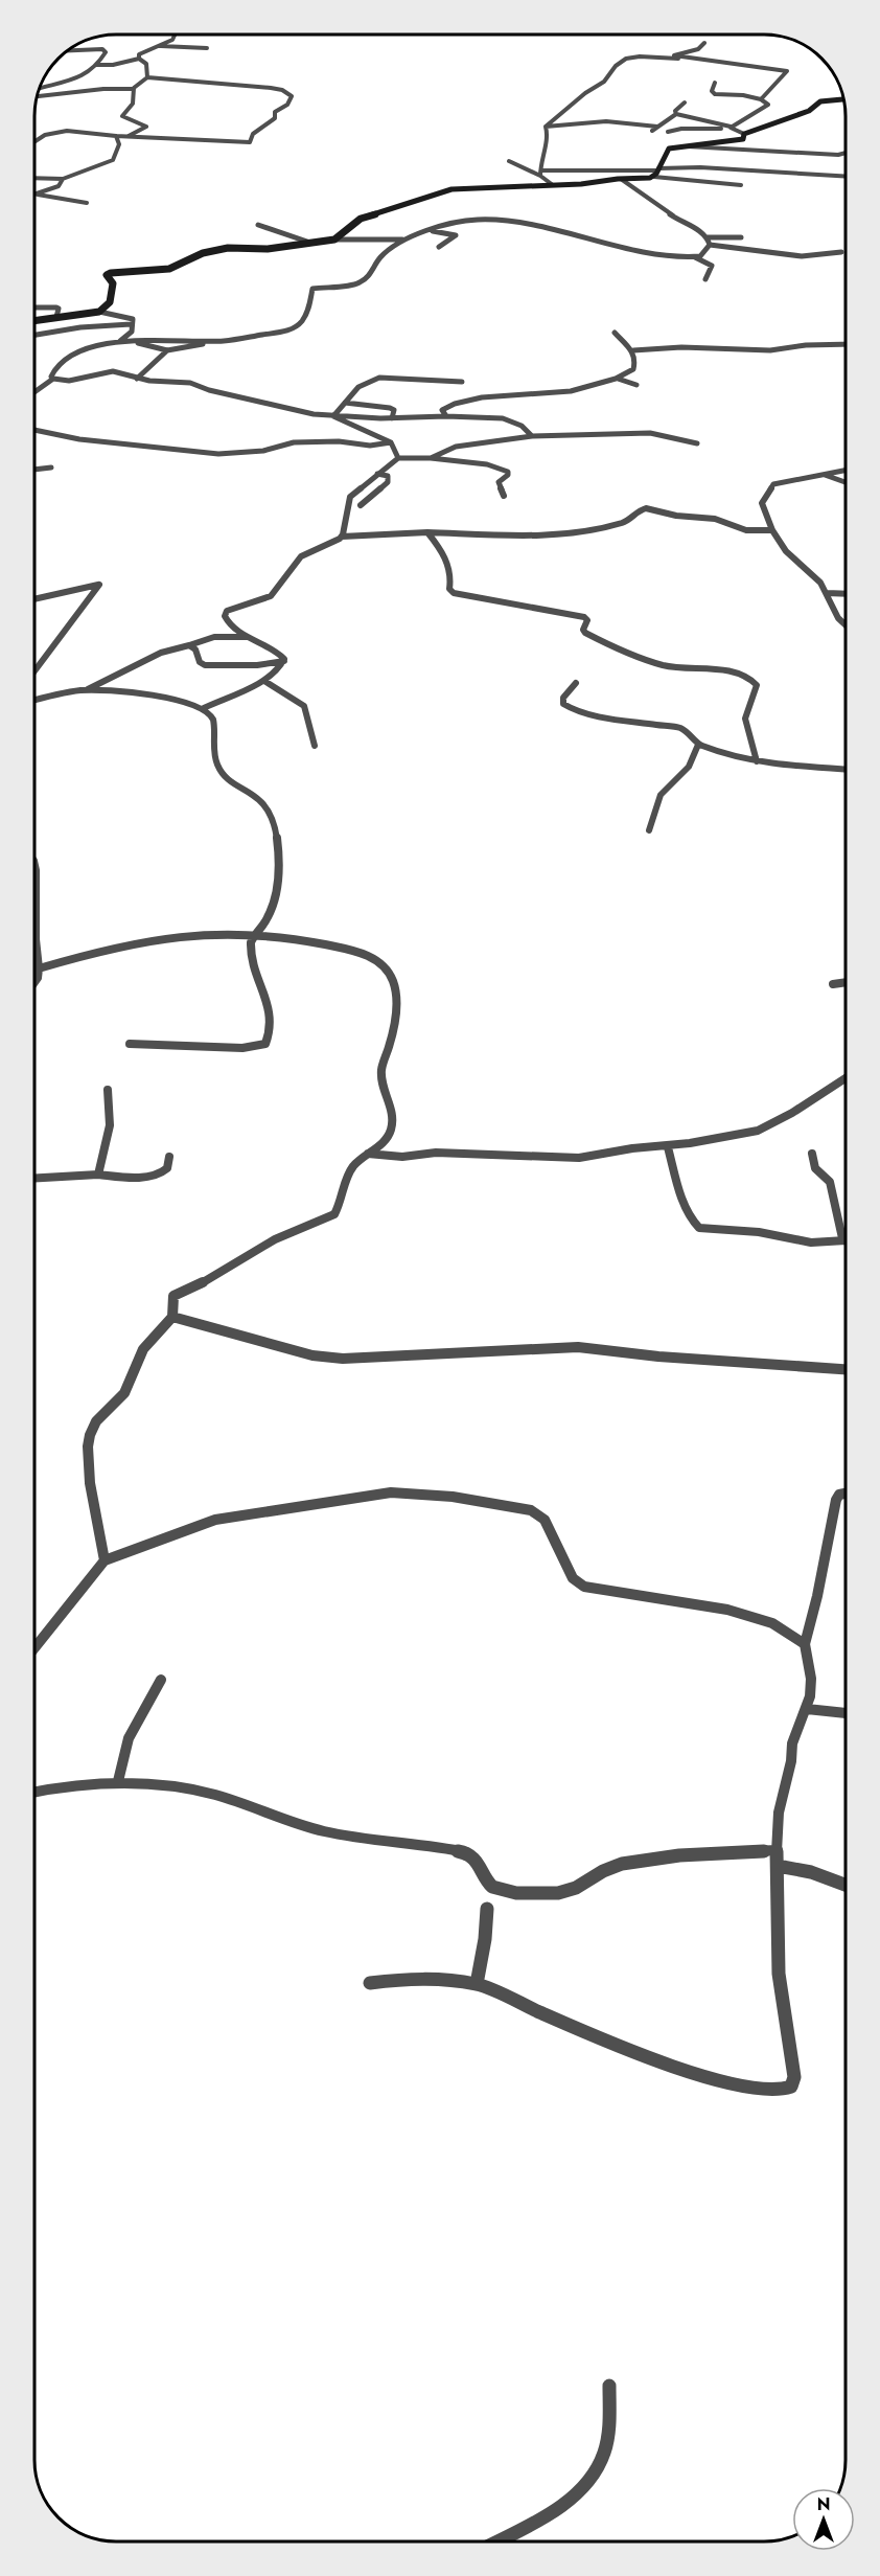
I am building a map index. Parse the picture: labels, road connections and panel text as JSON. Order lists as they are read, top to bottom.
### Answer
{
  "north": "top"
}
